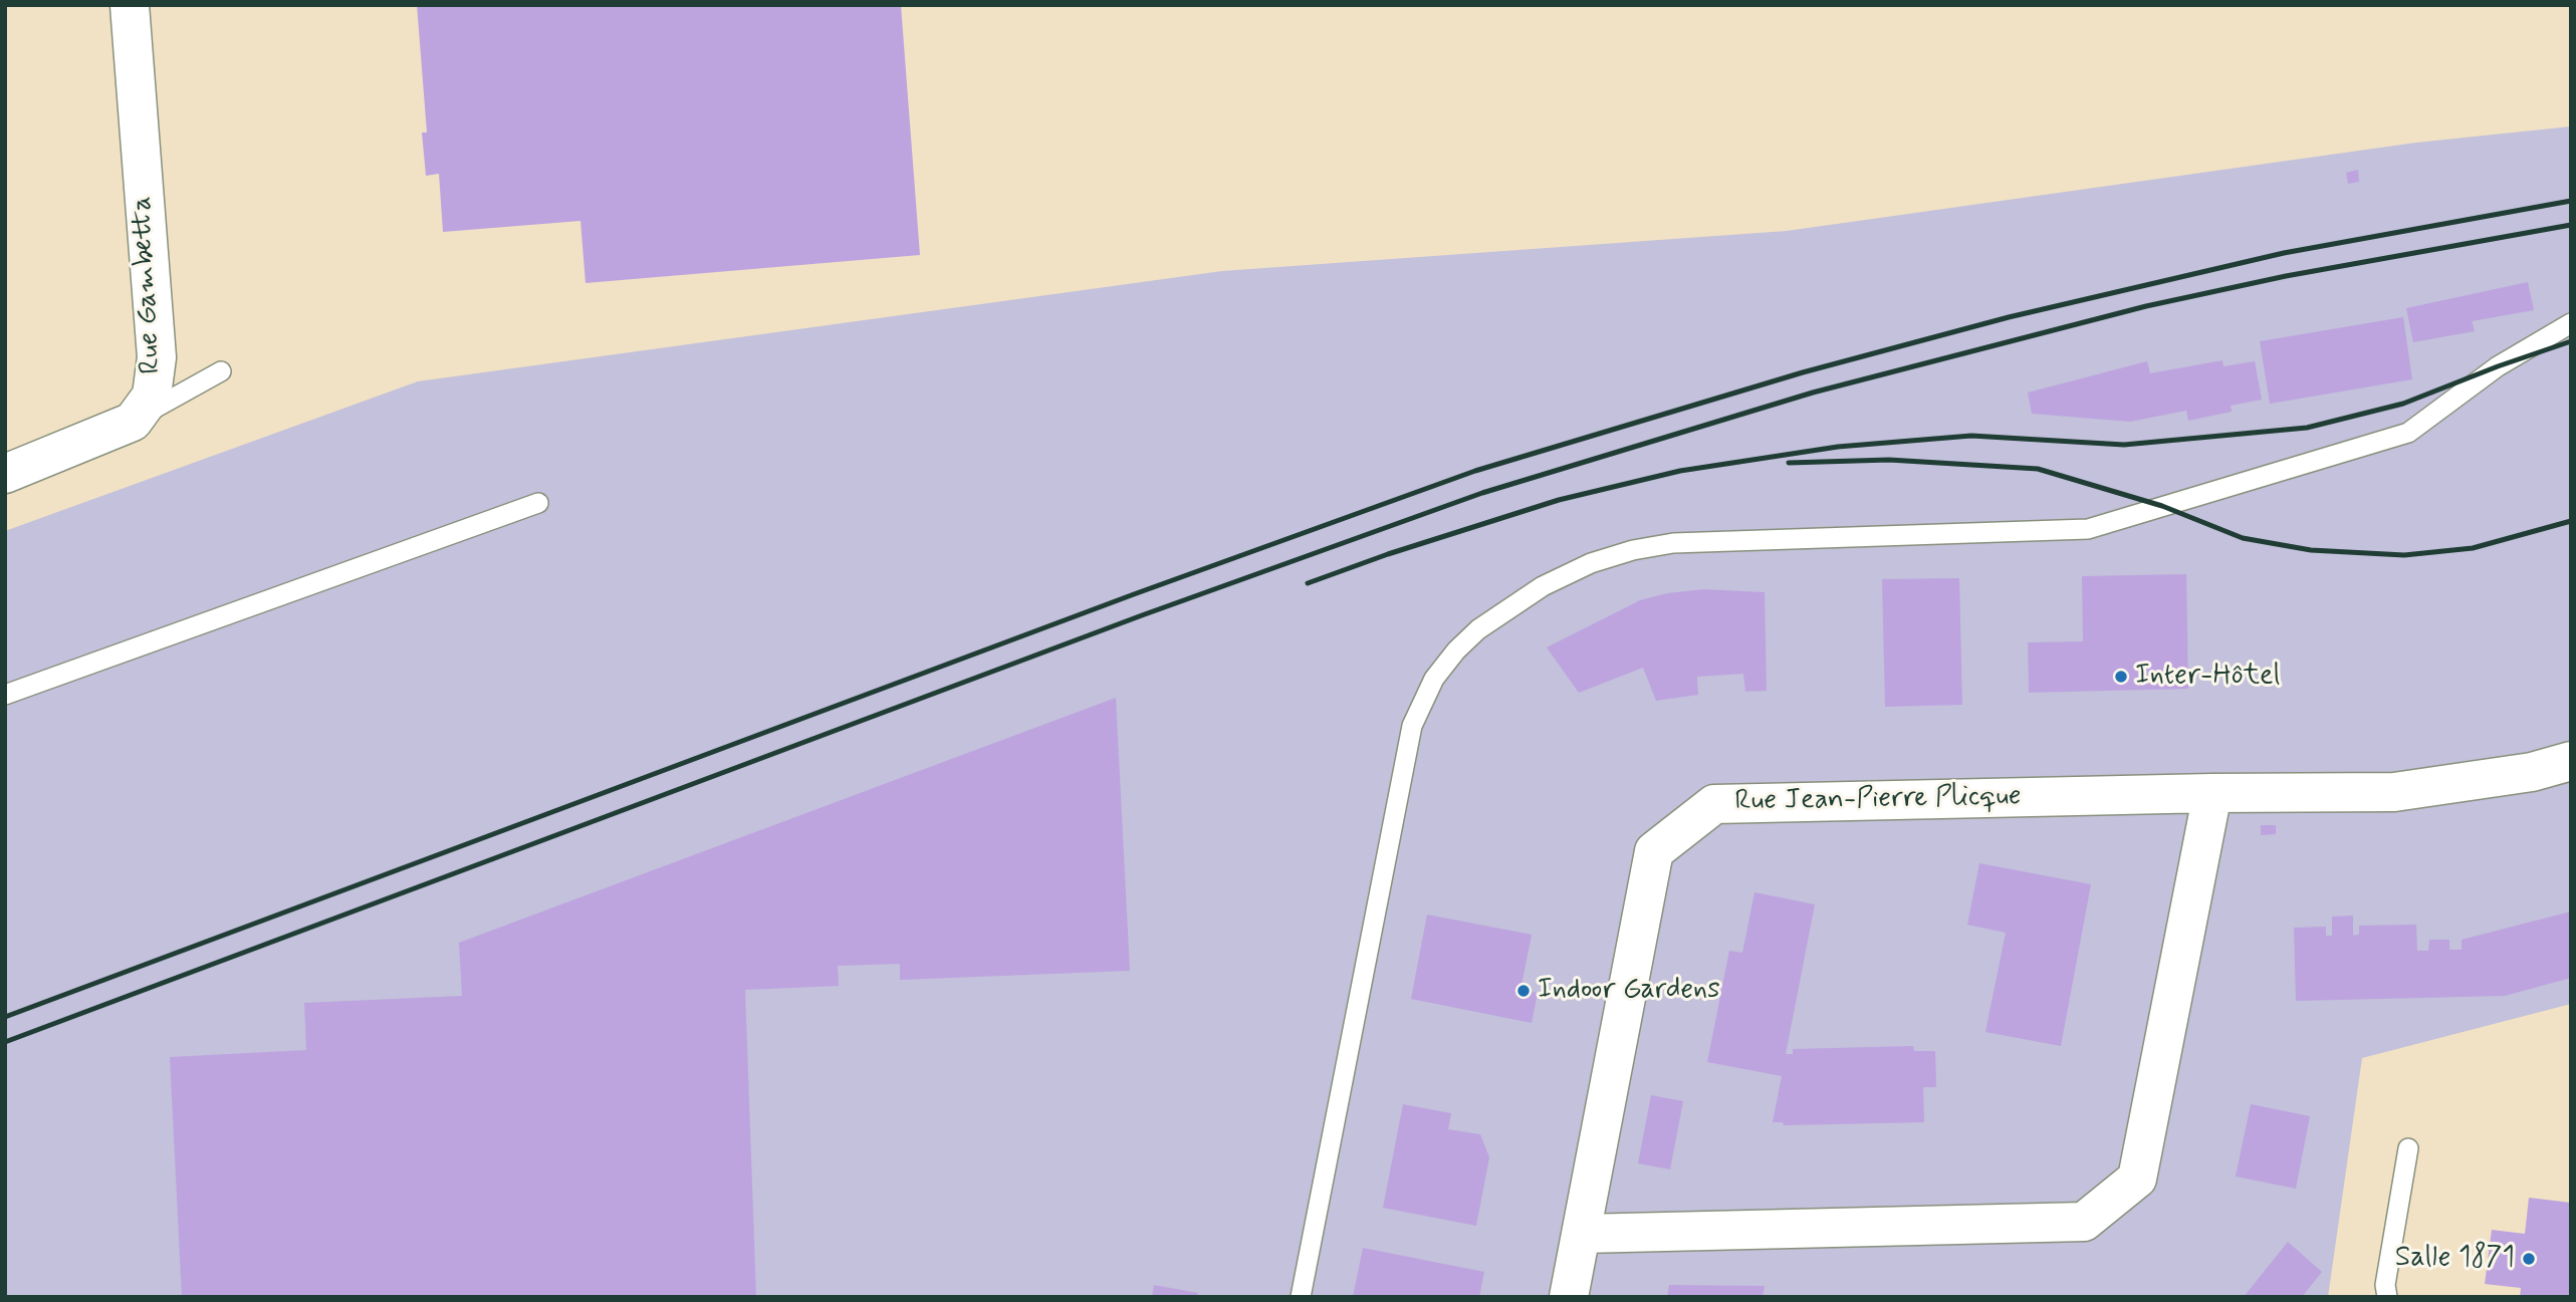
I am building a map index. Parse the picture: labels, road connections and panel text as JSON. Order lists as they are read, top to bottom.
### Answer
{
  "streets": {
    "street": ["Rue Gambetta", "Rue Jean-Pierre Plicque"]
  },
  "places": ["Inter-Hôtel", "Indoor Gardens", "Salle 1871"]
}
